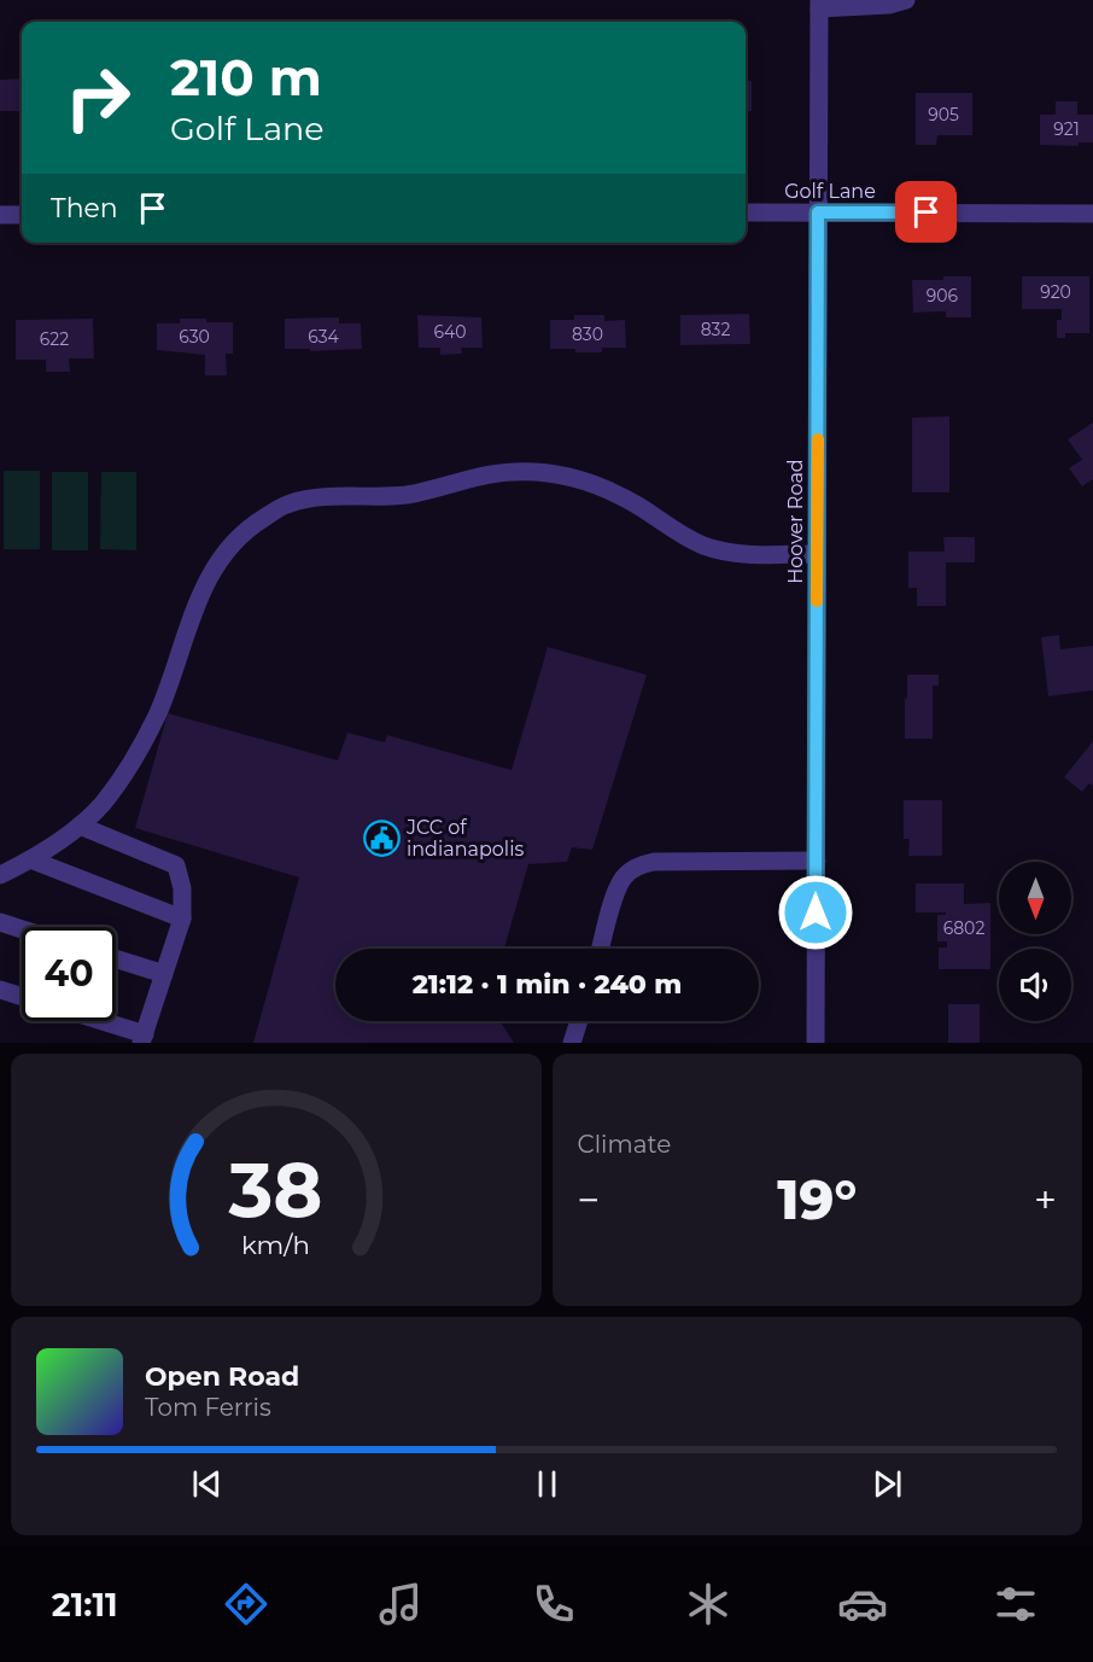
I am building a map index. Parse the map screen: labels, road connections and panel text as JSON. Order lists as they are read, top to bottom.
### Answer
{
  "streets": {
    "street": ["Golf Lane", "Hoover Road"]
  },
  "crossings": [
    ["Golf Lane", "Hoover Road"]
  ],
  "places": {
    "public building": ["JCC of indianapolis"]
  },
  "house_numbers": [
    "905",
    "921",
    "920",
    "906",
    "832",
    "640",
    "830",
    "630",
    "634",
    "622",
    "6802"
  ],
  "north": "bottom",
  "page": {
    "turn": ["210 m", "Golf Lane"],
    "then": "Then",
    "limit": "40",
    "trip": "21:12 · 1 min · 240 m",
    "tile": "Climate",
    "heat": ["−", "19°", "+"],
    "song": ["Open Road", "Tom Ferris"],
    "tabs": "21:11",
    "gauge": ["38", "km/h"]
  }
}
